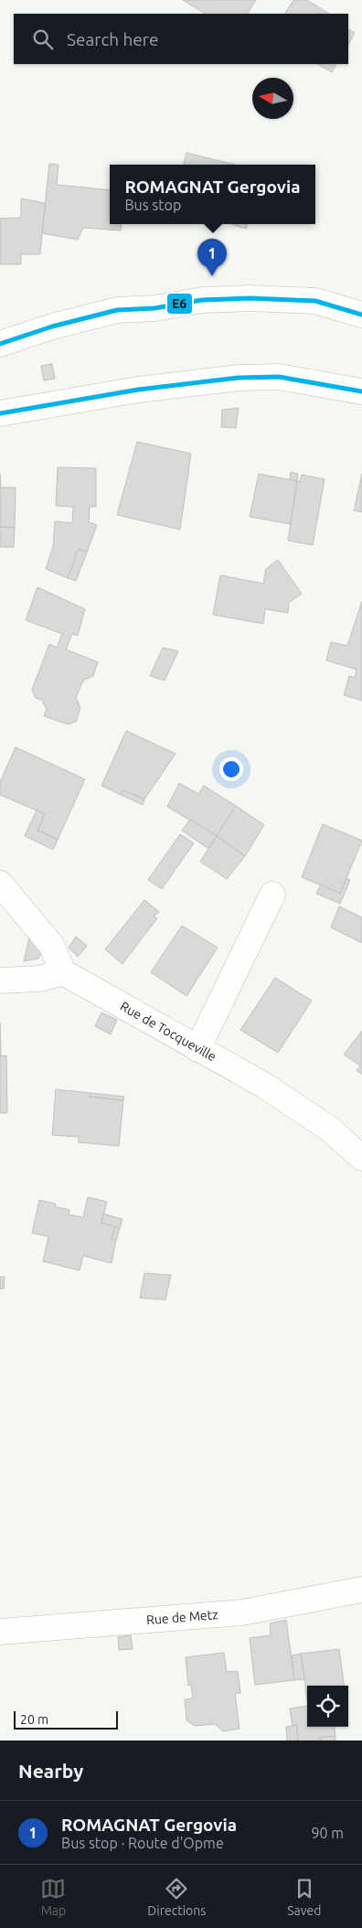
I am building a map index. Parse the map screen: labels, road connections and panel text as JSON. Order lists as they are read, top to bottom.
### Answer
{
  "streets": {
    "street": ["Rue de Tocqueville", "Rue de Metz"]
  },
  "lines": ["transit line E6"],
  "scale_bar": "20 m",
  "north": "left",
  "page": {
    "search": "Search here",
    "popup": ["ROMAGNAT Gergovia", "Bus stop"],
    "pins": "1",
    "scale": "20 m",
    "heading": "Nearby",
    "list": [
      {
        "mark": "1",
        "name": "ROMAGNAT Gergovia",
        "note": "Bus stop · Route d'Opme",
        "value": "90 m"
      }
    ],
    "nav": ["Map", "Directions", "Saved"]
  }
}
